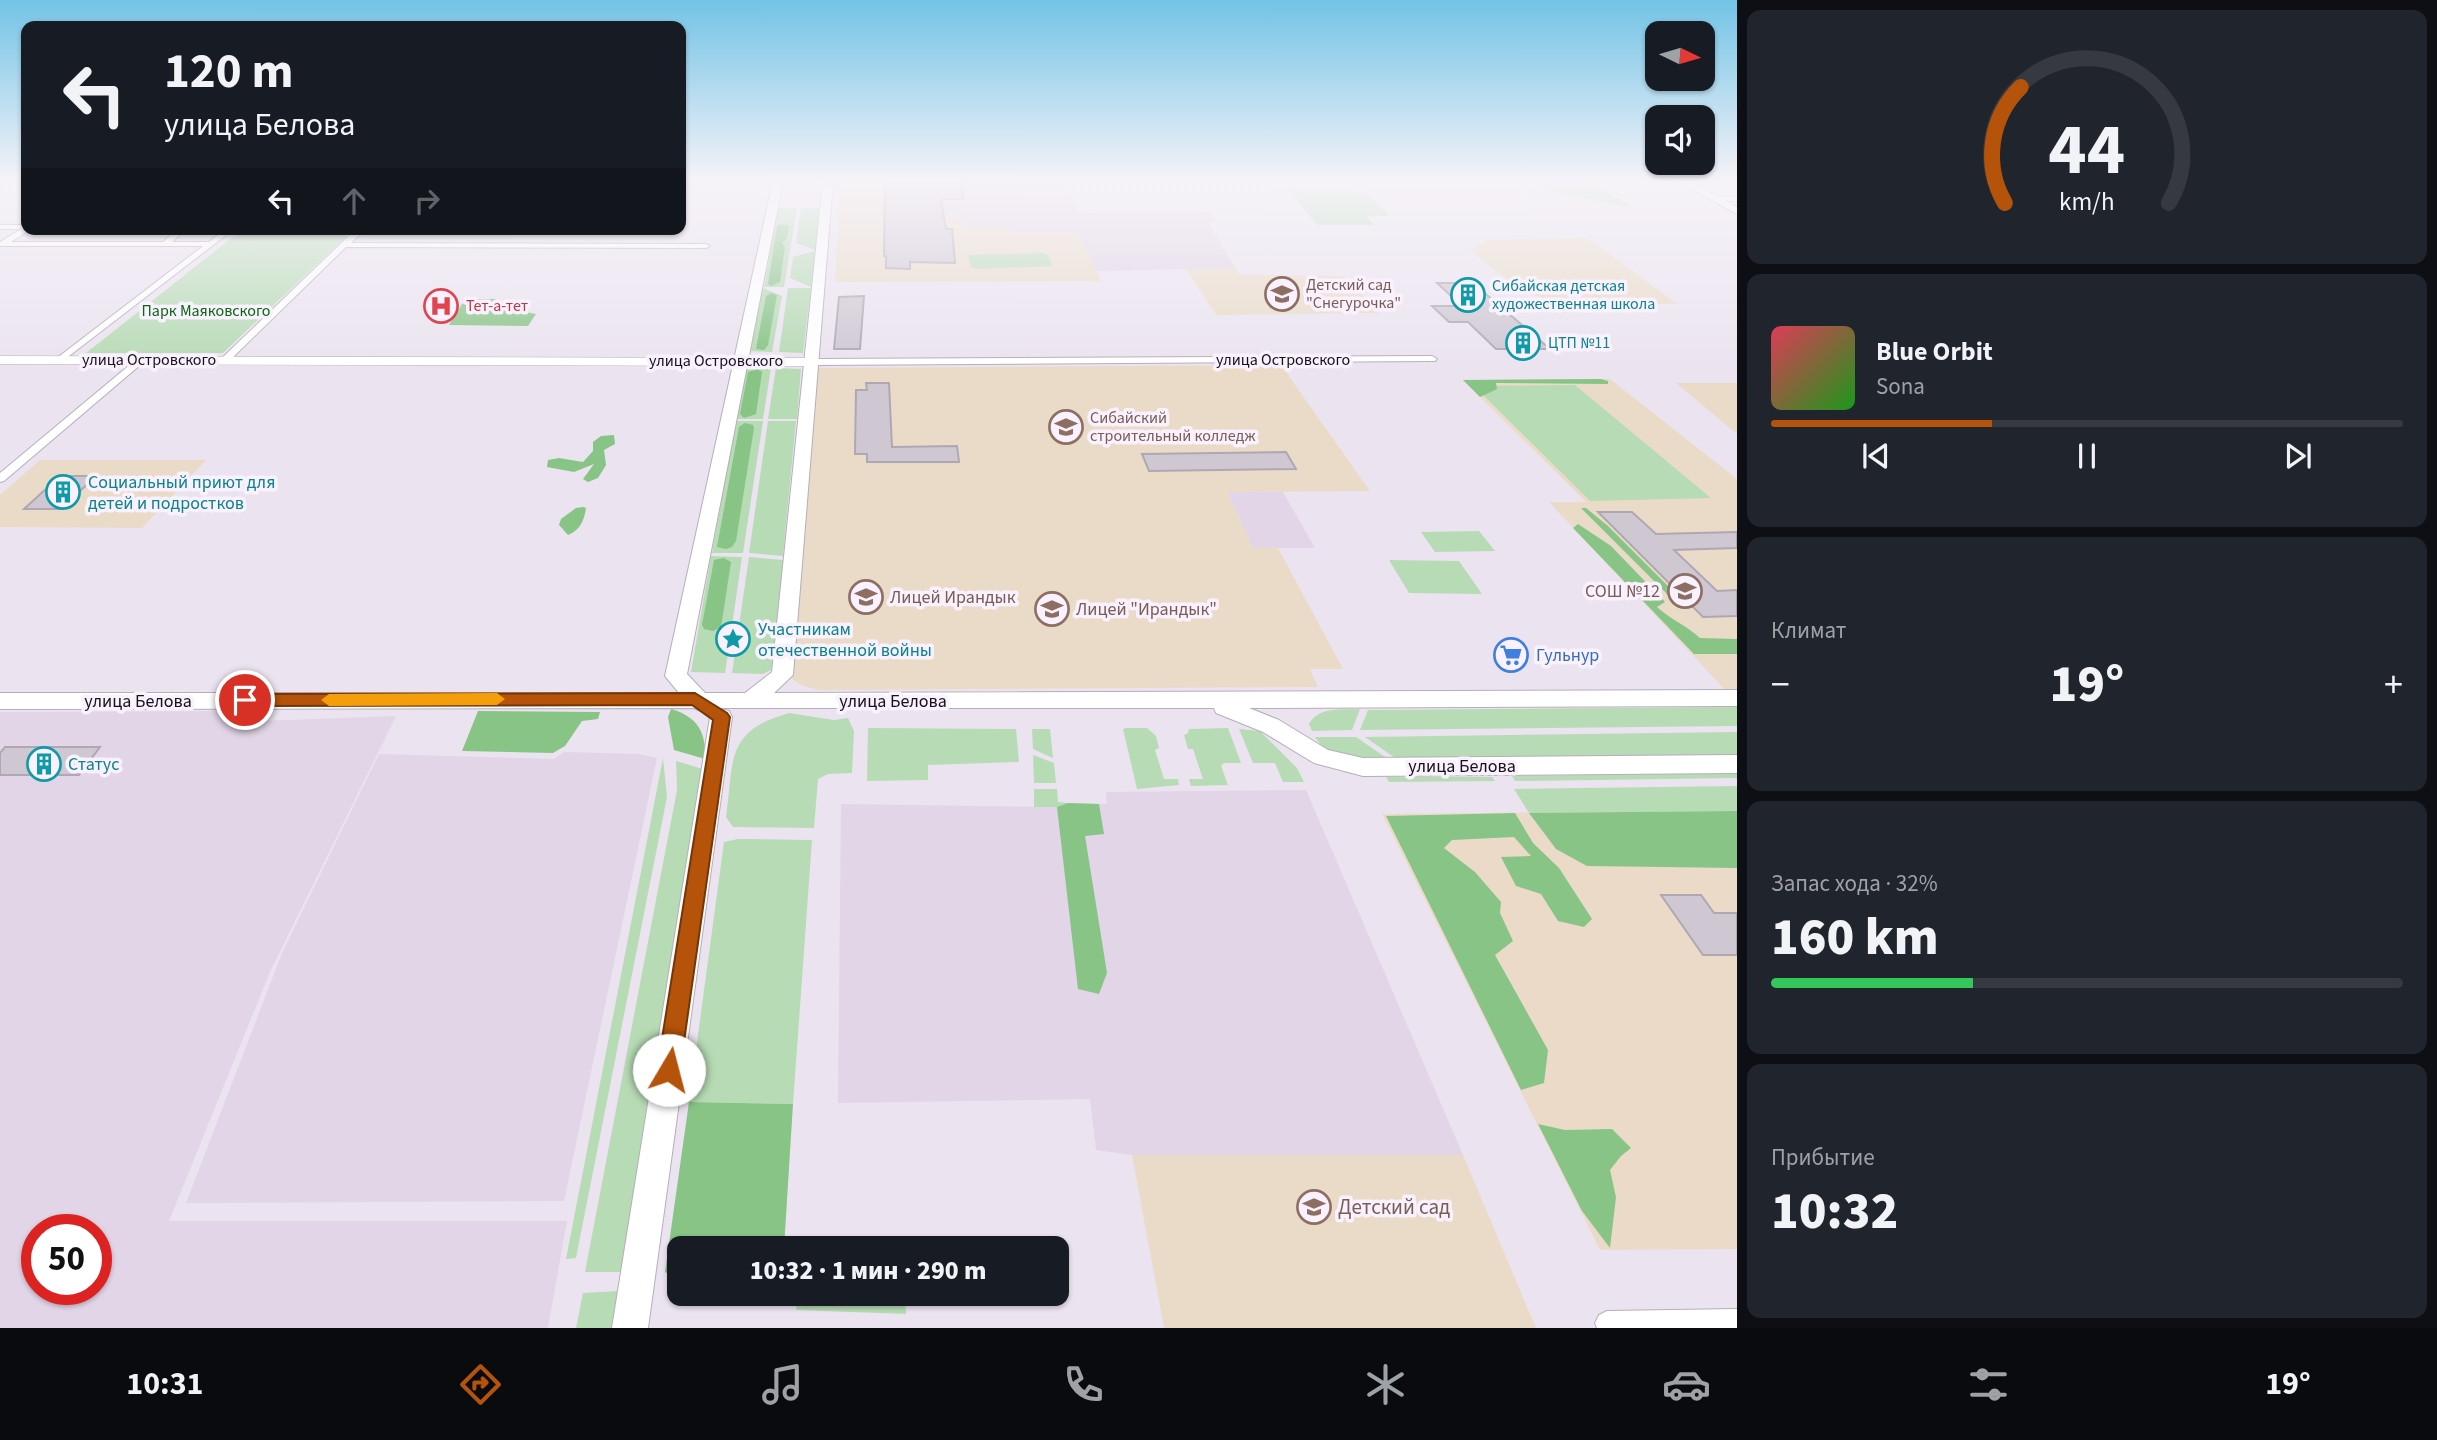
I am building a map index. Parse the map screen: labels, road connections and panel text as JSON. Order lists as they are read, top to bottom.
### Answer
{
  "streets": {
    "main road": ["улица Белова"],
    "street": ["улица Островского"]
  },
  "parks": ["Парк Маяковского"],
  "places": {
    "school or university": [
      "Детский сад \"Снегурочка\"",
      "Сибайский строительный колледж",
      "СОШ №12",
      "Лицей Ирандык",
      "Лицей \"Ирандык\"",
      "Детский сад"
    ],
    "building": [
      "Сибайская детская художественная школа",
      "ЦТП №11",
      "Социальный приют для детей и подростков",
      "Статус"
    ],
    "hospital": ["Тет-а-тет"],
    "place": ["Участникам отечественной войны"],
    "supermarket": ["Гульнур"]
  },
  "north": "right",
  "page": {
    "turn": ["120 m", "улица Белова"],
    "song": ["Blue Orbit", "Sona"],
    "tile": [
      "Климат",
      ["Запас хода · 32%", "160 km"],
      ["Прибытие", "10:32"]
    ],
    "heat": ["−", "19°", "+"],
    "limit": "50",
    "trip": "10:32 · 1 мин · 290 m",
    "tabs": ["10:31", "19°"],
    "gauge": ["44", "km/h"]
  }
}
